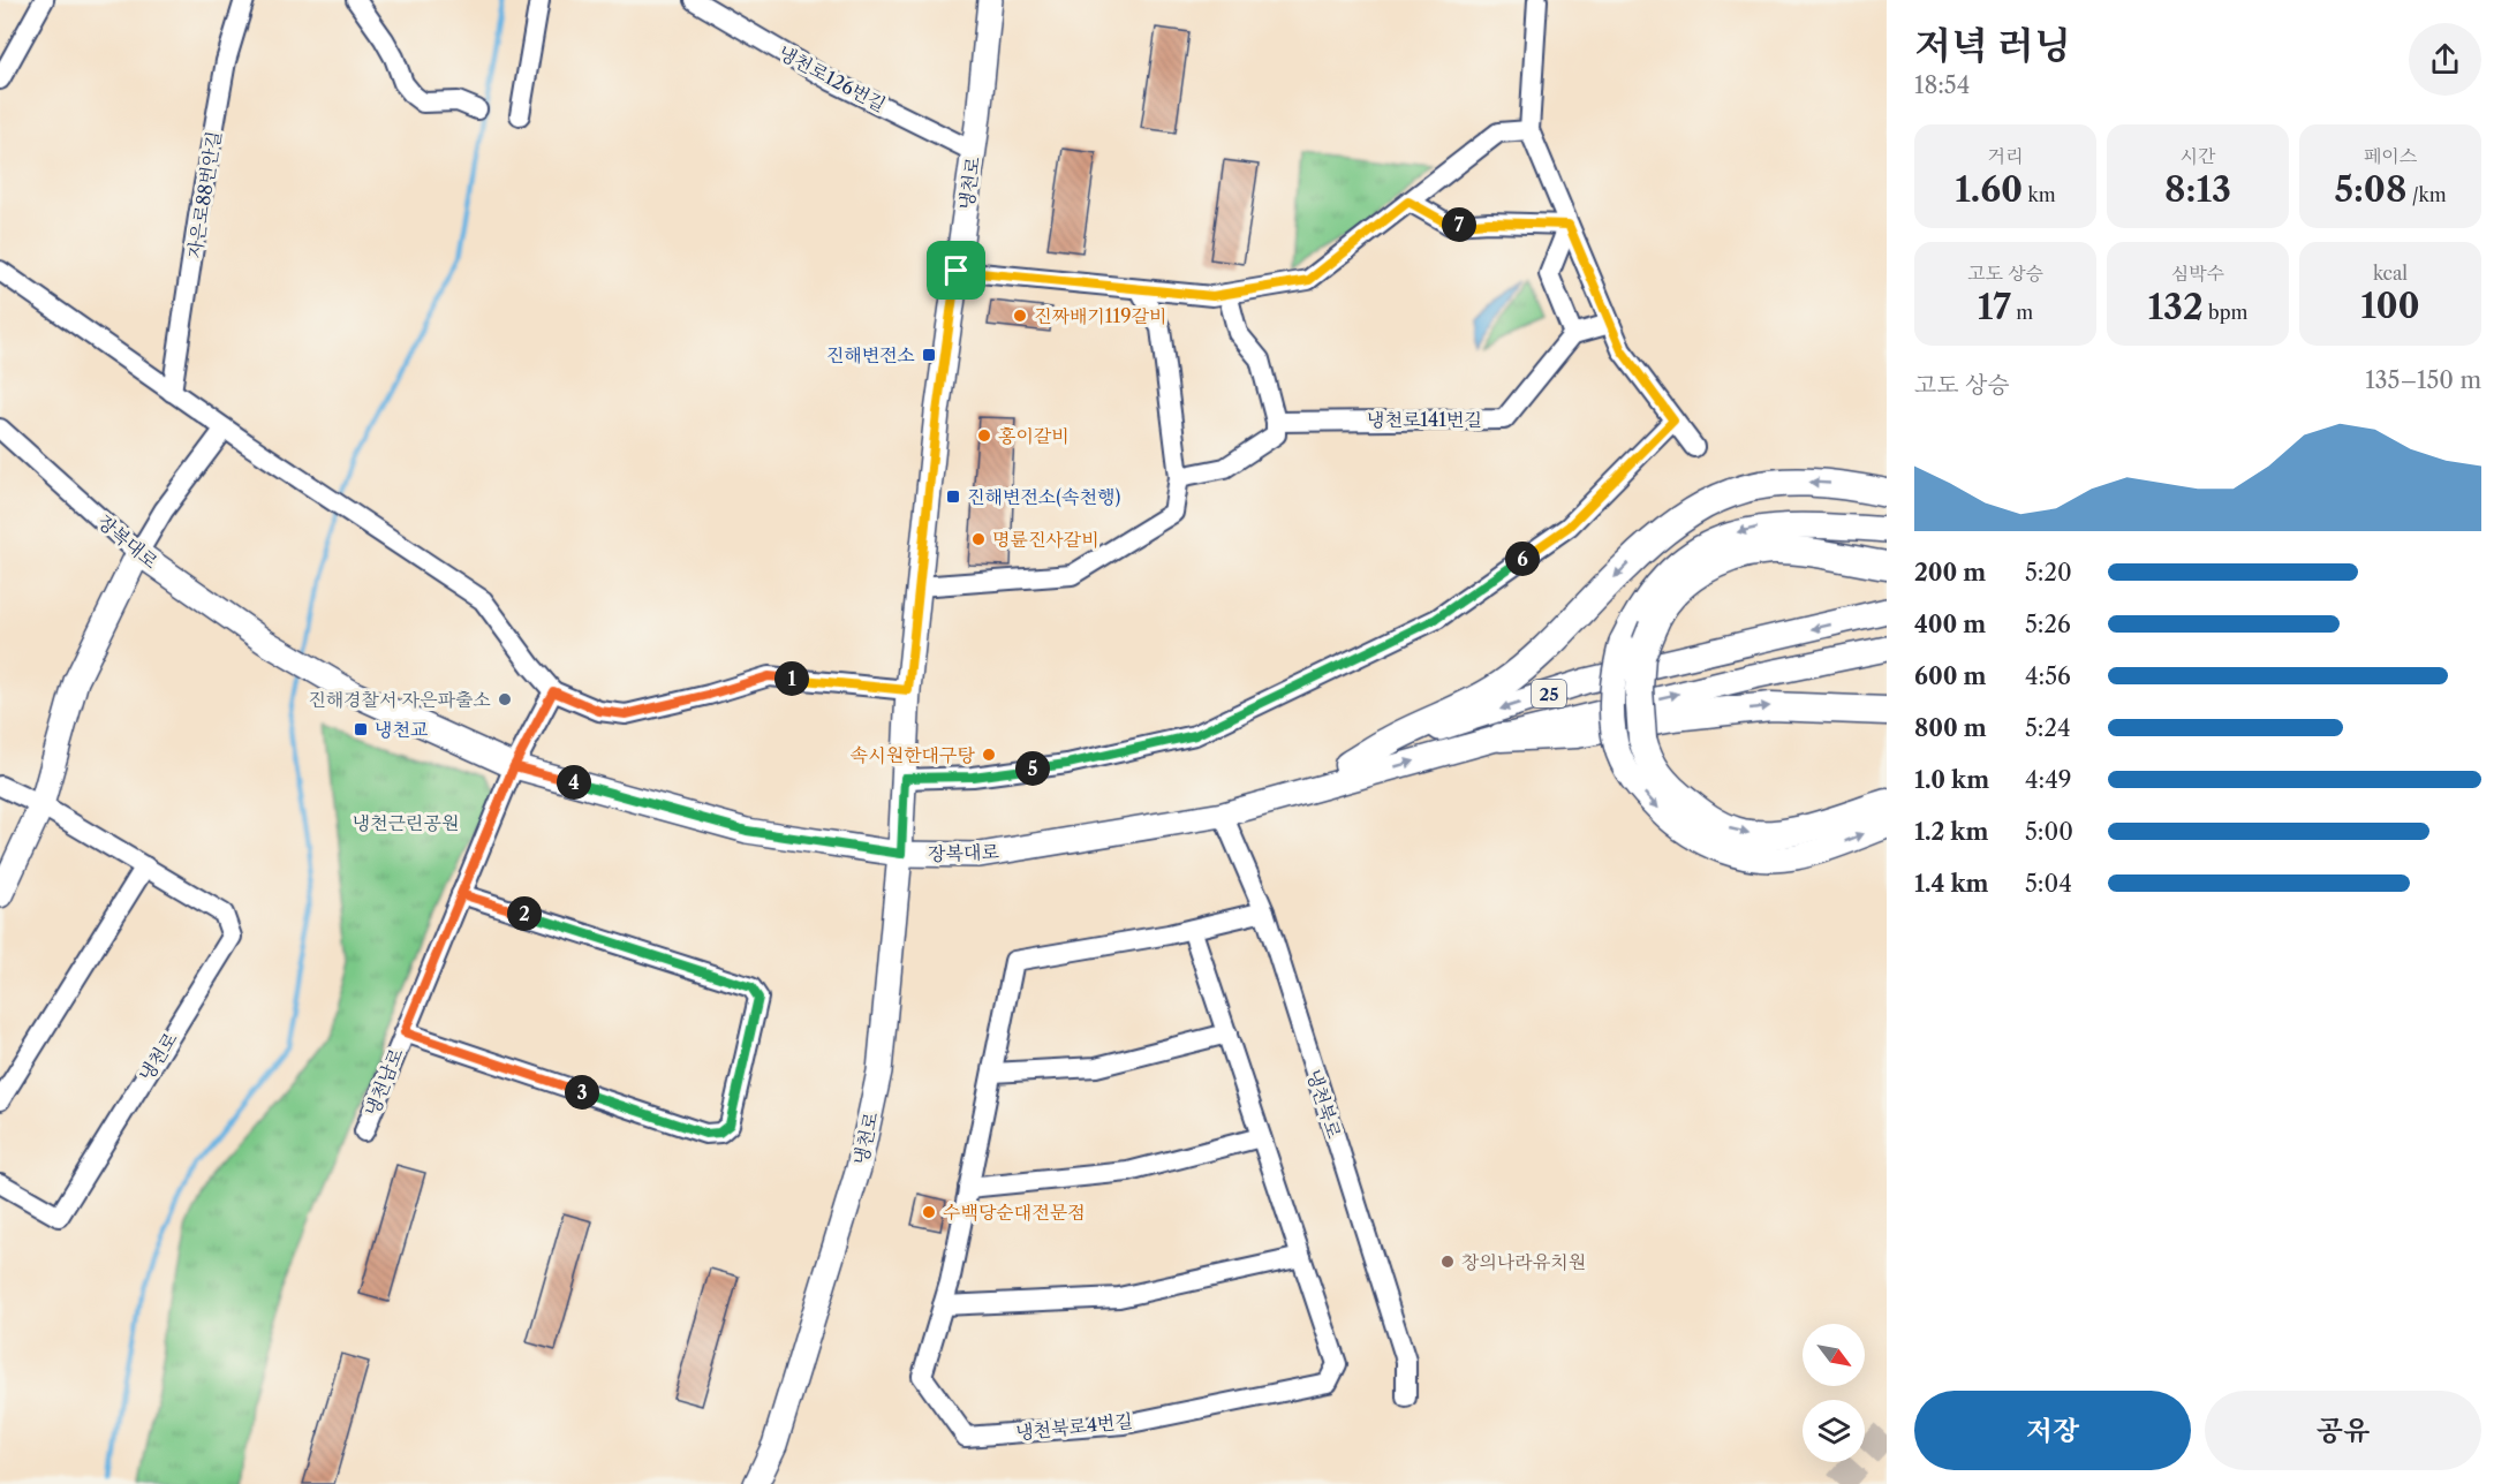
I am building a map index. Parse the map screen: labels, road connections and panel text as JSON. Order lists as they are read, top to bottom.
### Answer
{
  "streets": {
    "main road": ["냉천로", "장복대로", "25"],
    "street": [
      "냉천로126번길",
      "자은로88번안길",
      "냉천로141번길",
      "냉천남로",
      "냉천북로",
      "냉천북로4번길"
    ]
  },
  "crossings": [
    ["냉천로126번길", "냉천로"],
    ["냉천로", "장복대로"],
    ["장복대로", "25"],
    ["장복대로", "냉천남로"],
    ["장복대로", "냉천북로"],
    ["25", "냉천북로"],
    ["냉천북로", "냉천북로4번길"]
  ],
  "parks": ["냉천근린공원"],
  "places": {
    "other": [
      "진짜배기119갈비",
      "홍이갈비",
      "명륜진사갈비",
      "진해경찰서 자은파출소",
      "속시원한대구탕",
      "수백당순대전문점",
      "창의나라유치원"
    ],
    "transit": ["진해변전소", "진해변전소(속천행)", "냉천교"]
  },
  "north": "bottom right",
  "page": {
    "heading": ["저녁 러닝", "18:54"],
    "stats": [
      ["거리", "1.60 km"],
      ["시간", "8:13"],
      ["페이스", "5:08 /km"],
      ["고도 상승", "17 m"],
      ["심박수", "132 bpm"],
      ["kcal", "100"]
    ],
    "pins": [
      "7",
      "6",
      "1",
      "5",
      "4",
      "2",
      "3"
    ],
    "chart": ["고도 상승", "135–150 m"],
    "list": [
      {
        "name": "200 m",
        "note": "5:20"
      },
      {
        "name": "400 m",
        "note": "5:26"
      },
      {
        "name": "600 m",
        "note": "4:56"
      },
      {
        "name": "800 m",
        "note": "5:24"
      },
      {
        "name": "1.0 km",
        "note": "4:49"
      },
      {
        "name": "1.2 km",
        "note": "5:00"
      },
      {
        "name": "1.4 km",
        "note": "5:04"
      }
    ],
    "buttons": ["저장", "공유"]
  }
}
